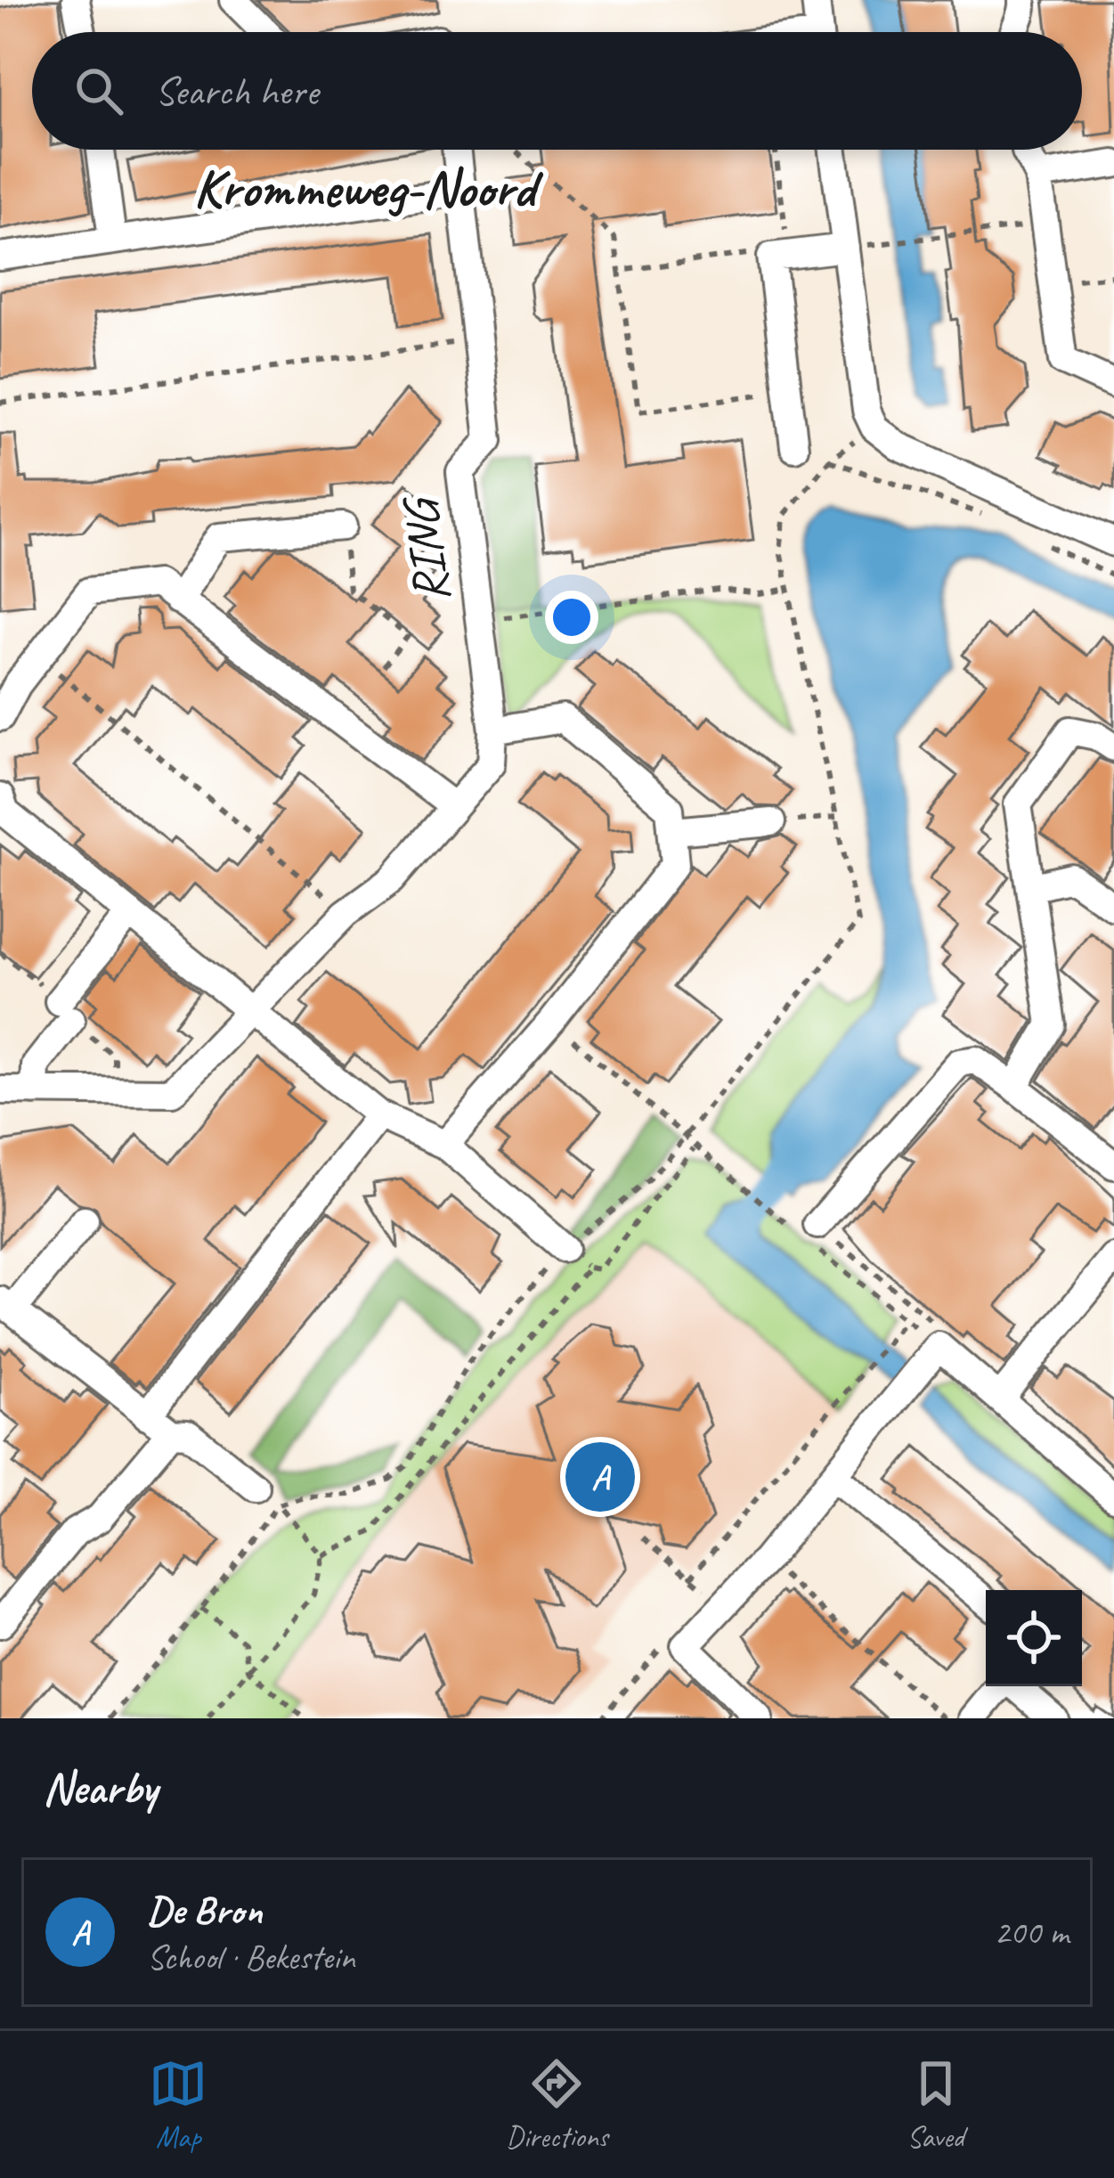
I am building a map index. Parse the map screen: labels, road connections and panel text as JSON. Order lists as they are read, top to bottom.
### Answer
{
  "streets": {
    "street": ["RING"]
  },
  "districts": ["Krommeweg-Noord"],
  "page": {
    "search": "Search here",
    "pins": "A",
    "heading": "Nearby",
    "list": [
      {
        "mark": "A",
        "name": "De Bron",
        "note": "School · Bekestein",
        "value": "200 m"
      }
    ],
    "nav": ["Map", "Directions", "Saved"]
  }
}
